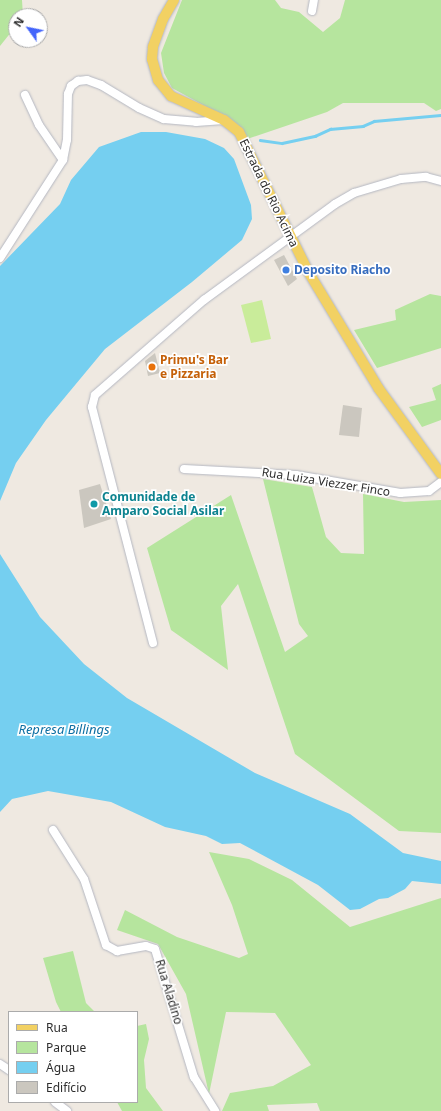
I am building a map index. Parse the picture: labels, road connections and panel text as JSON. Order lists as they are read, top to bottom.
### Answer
{
  "streets": {
    "main road": ["Estrada do Rio Acima"],
    "street": ["Rua Luiza Viezzer Finco", "Rua Aladino"]
  },
  "water": ["Represa Billings"],
  "places": ["Deposito Riacho", "Primu's Bar e Pizzaria", "Comunidade de Amparo Social Asilar"],
  "legend": [
    "Rua",
    "Parque",
    "Água",
    "Edifício"
  ],
  "north": "top left"
}
